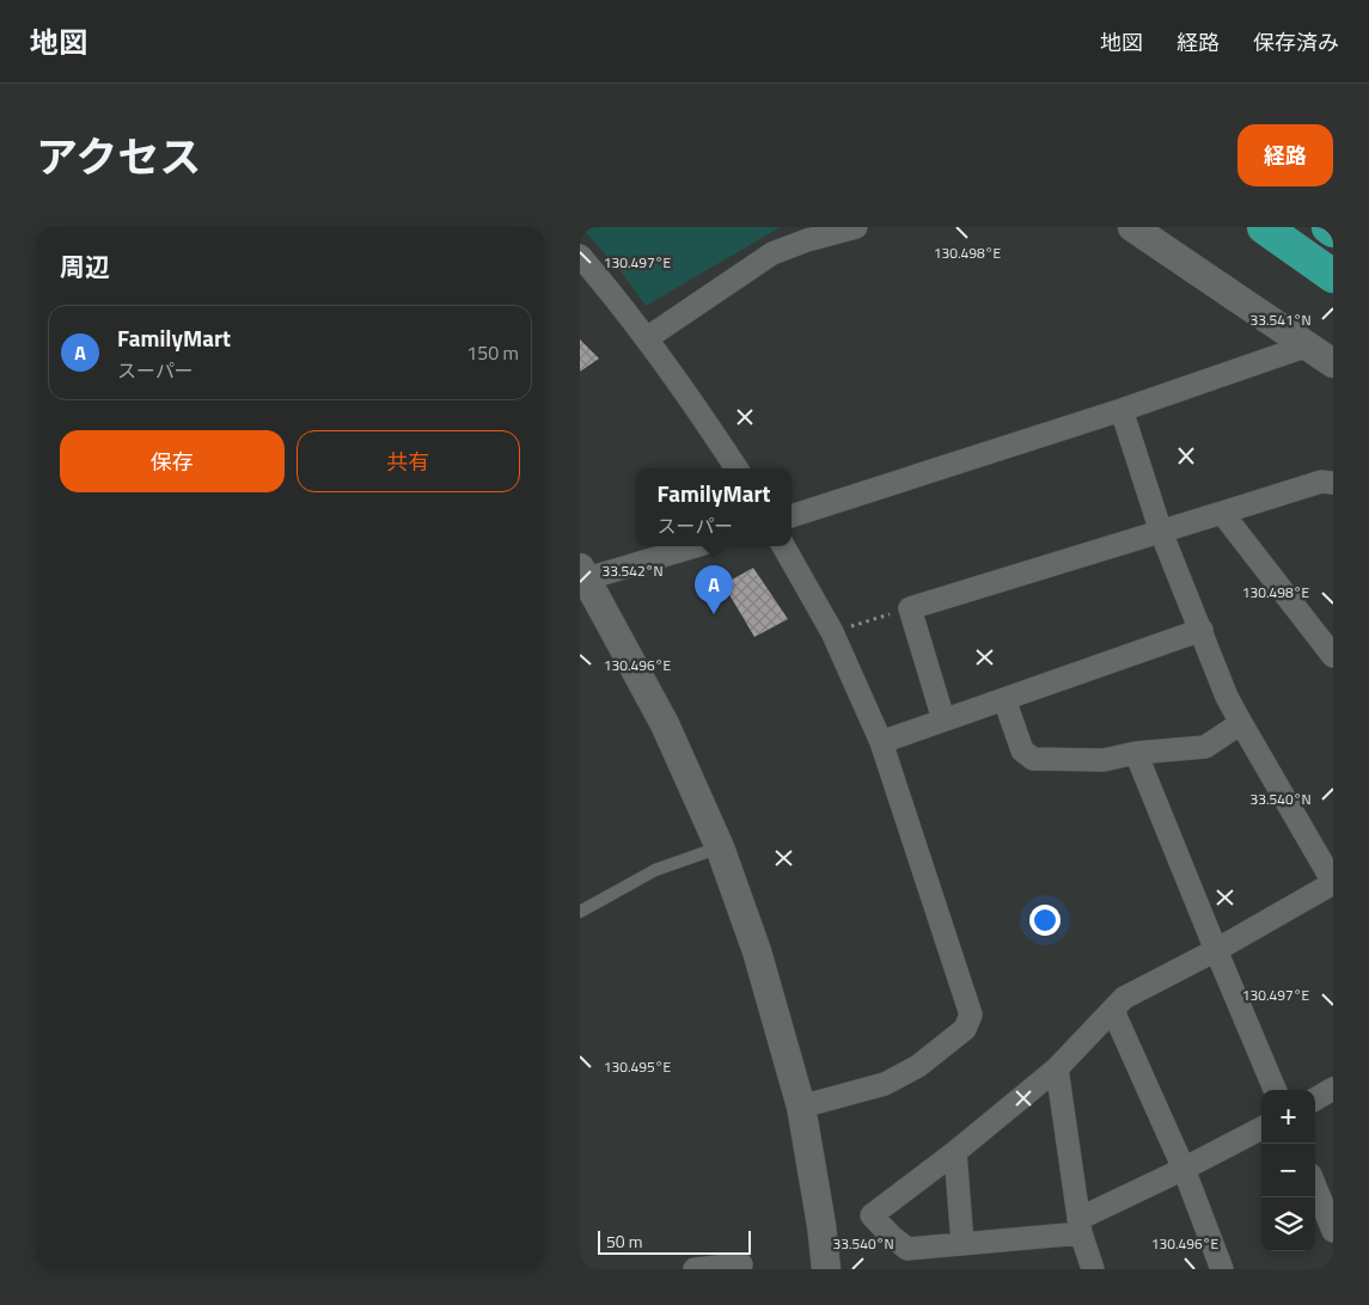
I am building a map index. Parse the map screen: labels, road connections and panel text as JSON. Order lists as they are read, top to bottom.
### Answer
{
  "scale_bar": "50 m",
  "page": {
    "header": "地図",
    "nav": ["地図", "経路", "保存済み"],
    "title": "アクセス",
    "buttons": [
      "経路",
      ["保存", "共有"]
    ],
    "heading": "周辺",
    "list": [
      {
        "mark": "A",
        "name": "FamilyMart",
        "note": "スーパー",
        "value": "150 m"
      }
    ],
    "popup": ["FamilyMart", "スーパー"],
    "pins": "A",
    "map_buttons": ["+", "−"],
    "scale": "50 m"
  },
  "coordinates": [
    "130.498°E",
    "130.497°E",
    "33.541°N",
    "33.542°N",
    "130.496°E",
    "33.540°N",
    "130.495°E"
  ]
}
